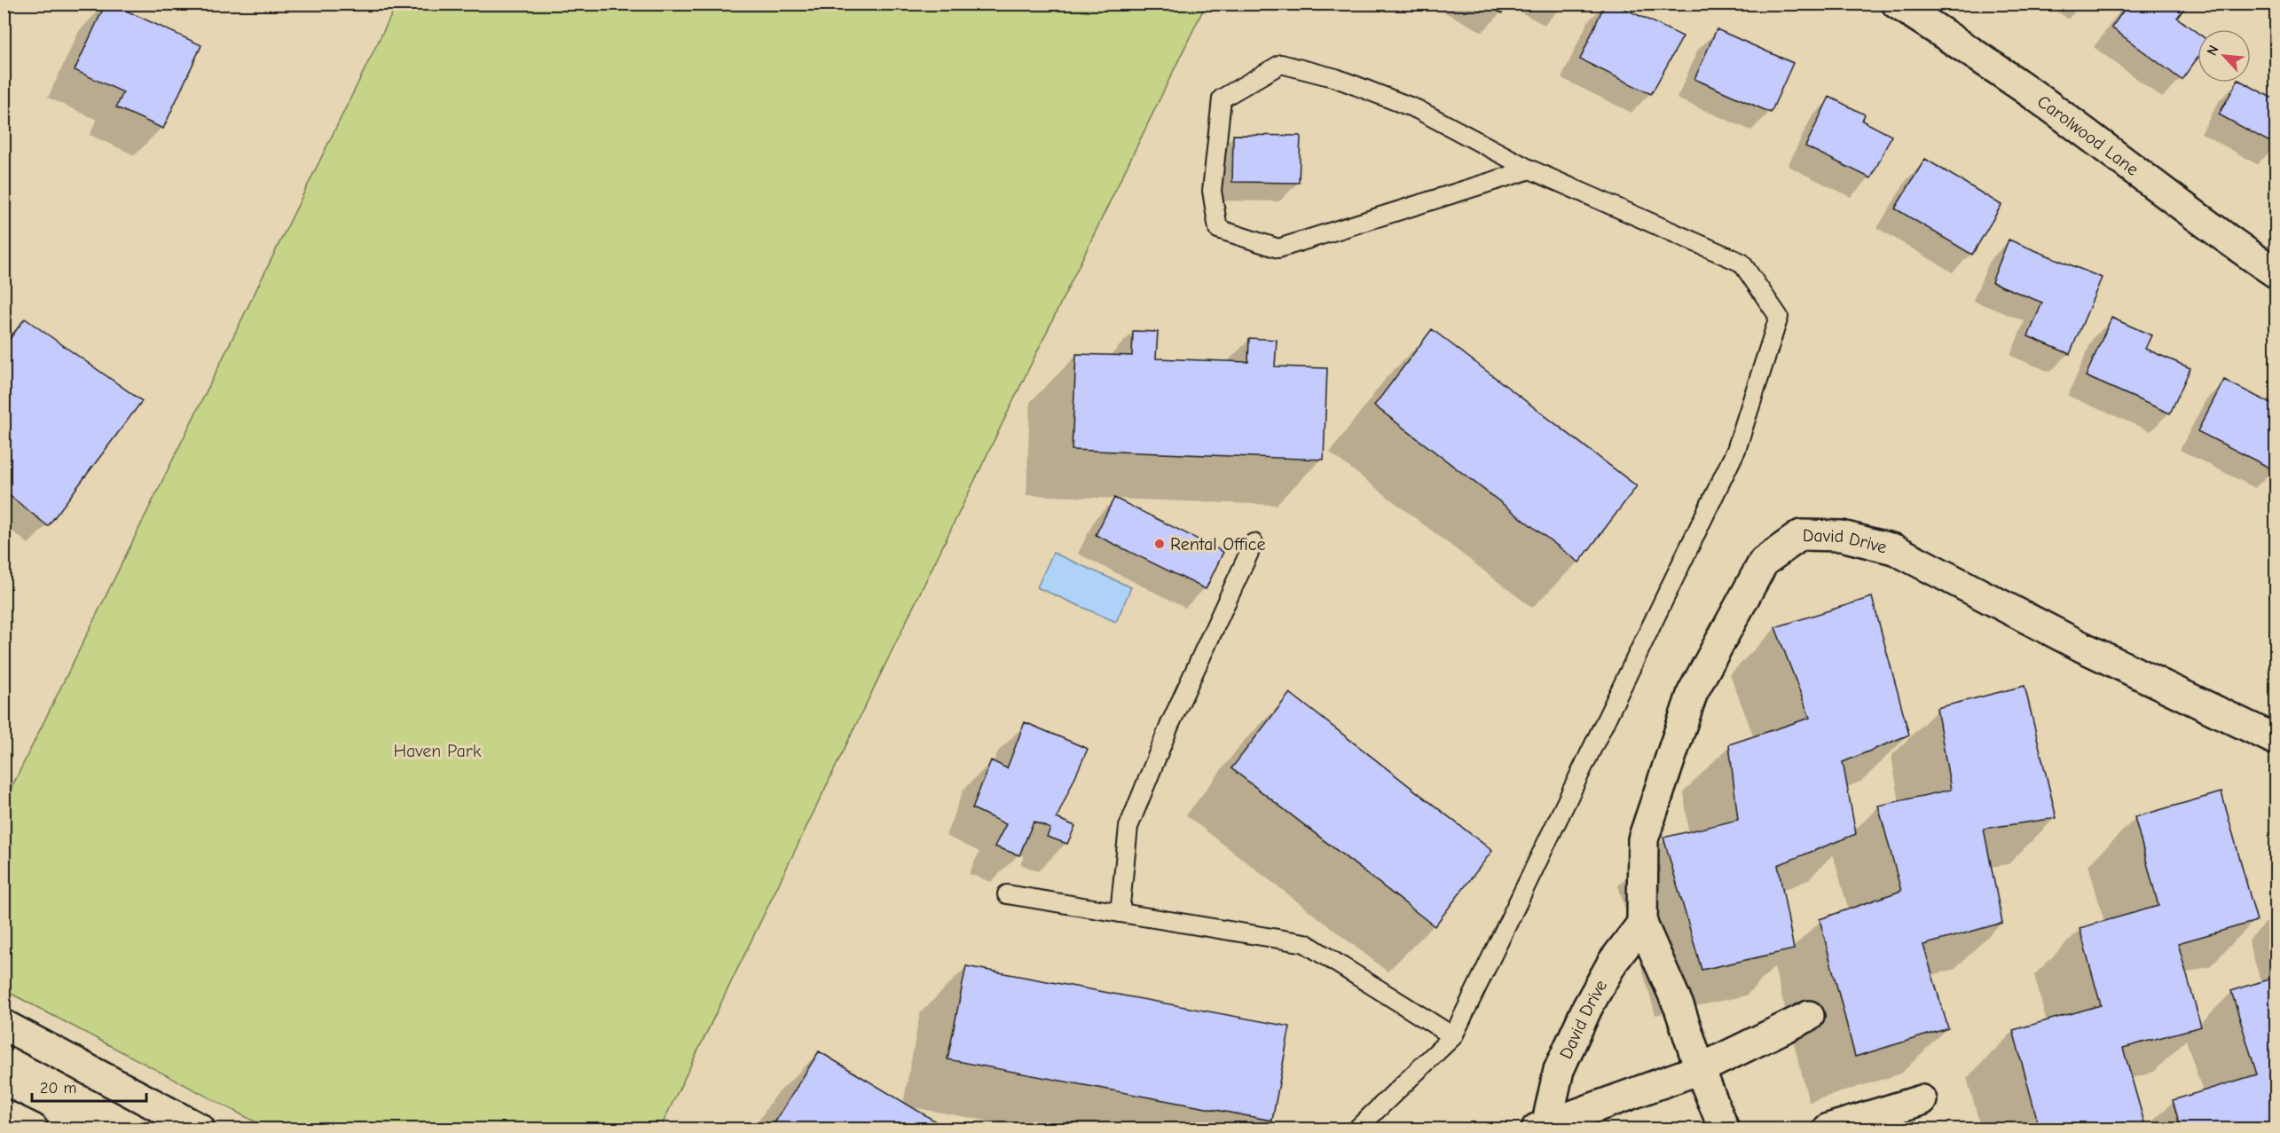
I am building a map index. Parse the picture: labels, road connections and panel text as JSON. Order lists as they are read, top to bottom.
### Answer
{
  "streets": {
    "street": ["Carolwood Lane", "David Drive"]
  },
  "parks": ["Haven Park"],
  "places": ["Rental Office"],
  "scale_bar": "20 m",
  "north": "top left"
}
